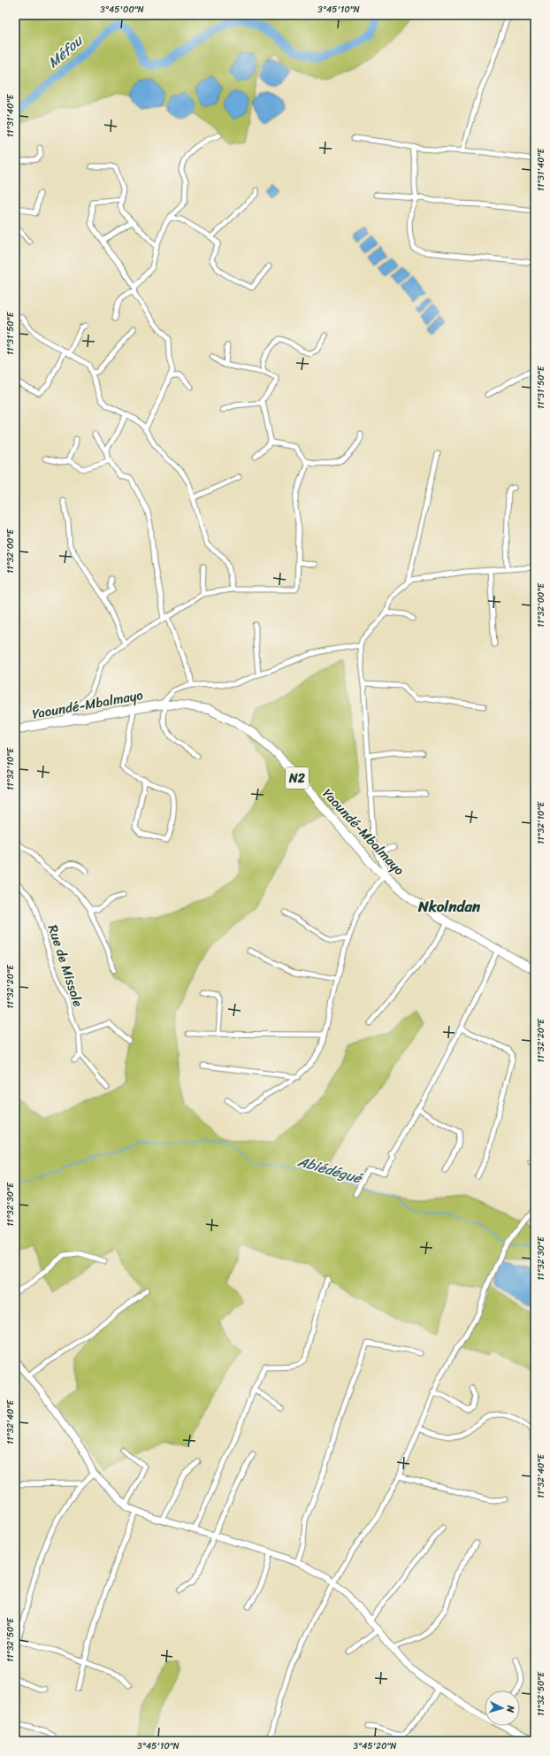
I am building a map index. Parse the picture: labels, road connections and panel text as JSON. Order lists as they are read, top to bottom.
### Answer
{
  "streets": {
    "highway": ["Yaoundé-Mbalmayo", "N2"],
    "street": ["Rue de Missole"]
  },
  "districts": ["Nkolndan"],
  "water": ["Méfou", "Abiédégué"],
  "north": "right",
  "coordinates": [
    "3°45'00\"N",
    "3°45'10\"N",
    "11°31'40\"E",
    "11°31'50\"E",
    "11°32'00\"E",
    "11°32'10\"E",
    "11°32'20\"E",
    "11°32'30\"E",
    "11°32'40\"E",
    "11°32'50\"E",
    "3°45'20\"N"
  ]
}
